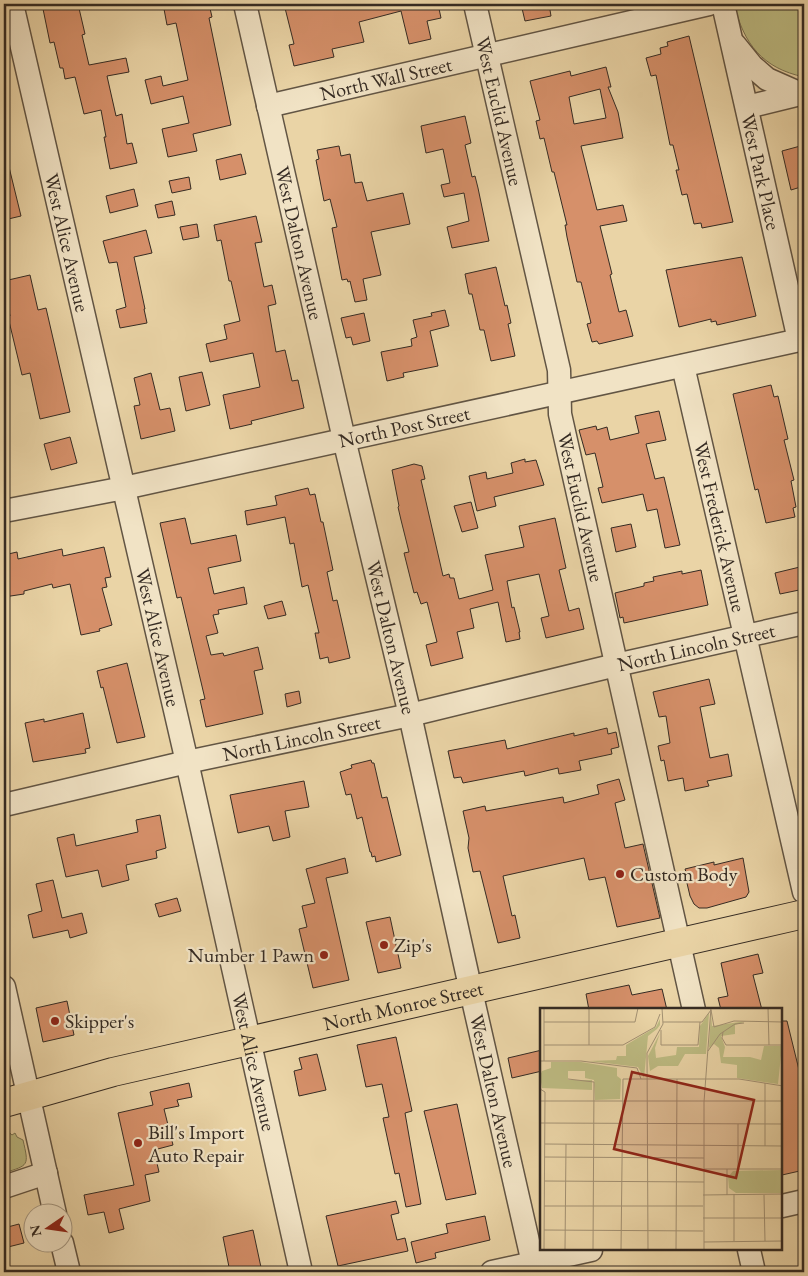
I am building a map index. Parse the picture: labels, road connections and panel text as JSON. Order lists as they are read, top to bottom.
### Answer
{
  "streets": {
    "main road": ["North Monroe Street"],
    "street": [
      "North Wall Street",
      "West Euclid Avenue",
      "West Park Place",
      "West Alice Avenue",
      "West Dalton Avenue",
      "North Post Street",
      "West Frederick Avenue",
      "North Lincoln Street"
    ]
  },
  "crossings": [
    ["North Wall Street", "West Euclid Avenue"],
    ["North Wall Street", "West Dalton Avenue"],
    ["West Euclid Avenue", "North Post Street"],
    ["West Euclid Avenue", "North Lincoln Street"],
    ["West Euclid Avenue", "North Monroe Street"],
    ["West Park Place", "North Post Street"],
    ["West Alice Avenue", "North Post Street"],
    ["West Alice Avenue", "North Lincoln Street"],
    ["West Alice Avenue", "North Monroe Street"],
    ["West Dalton Avenue", "North Post Street"],
    ["West Dalton Avenue", "North Lincoln Street"],
    ["West Dalton Avenue", "North Monroe Street"],
    ["North Post Street", "West Frederick Avenue"],
    ["West Frederick Avenue", "North Lincoln Street"]
  ],
  "places": [
    "Custom Body",
    "Zip's",
    "Number 1 Pawn",
    "Skipper's",
    "Bill's Import Auto Repair"
  ],
  "north": "left"
}
